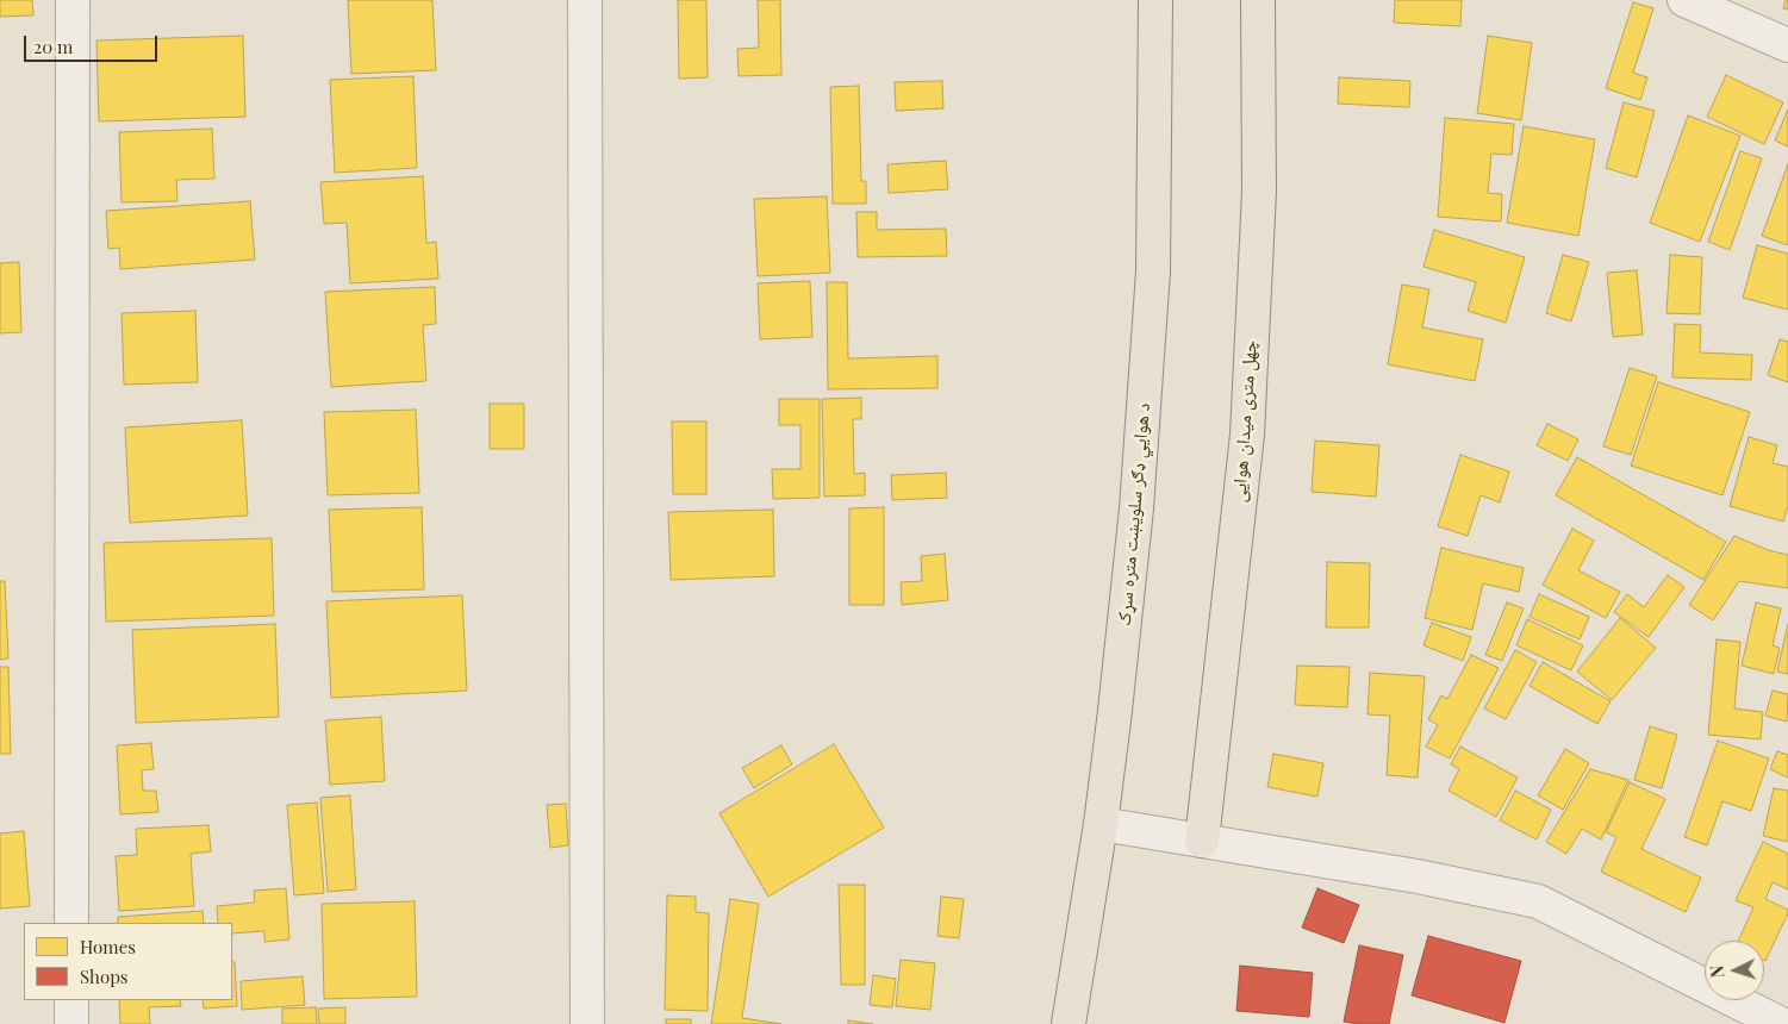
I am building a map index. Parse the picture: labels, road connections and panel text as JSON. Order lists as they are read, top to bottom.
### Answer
{
  "streets": {
    "main road": ["چهل متری میدان هوایی", "د هوايي ډګر سلویښت متره سړک"]
  },
  "legend": ["Homes", "Shops"],
  "scale_bar": "20 m",
  "north": "left"
}
